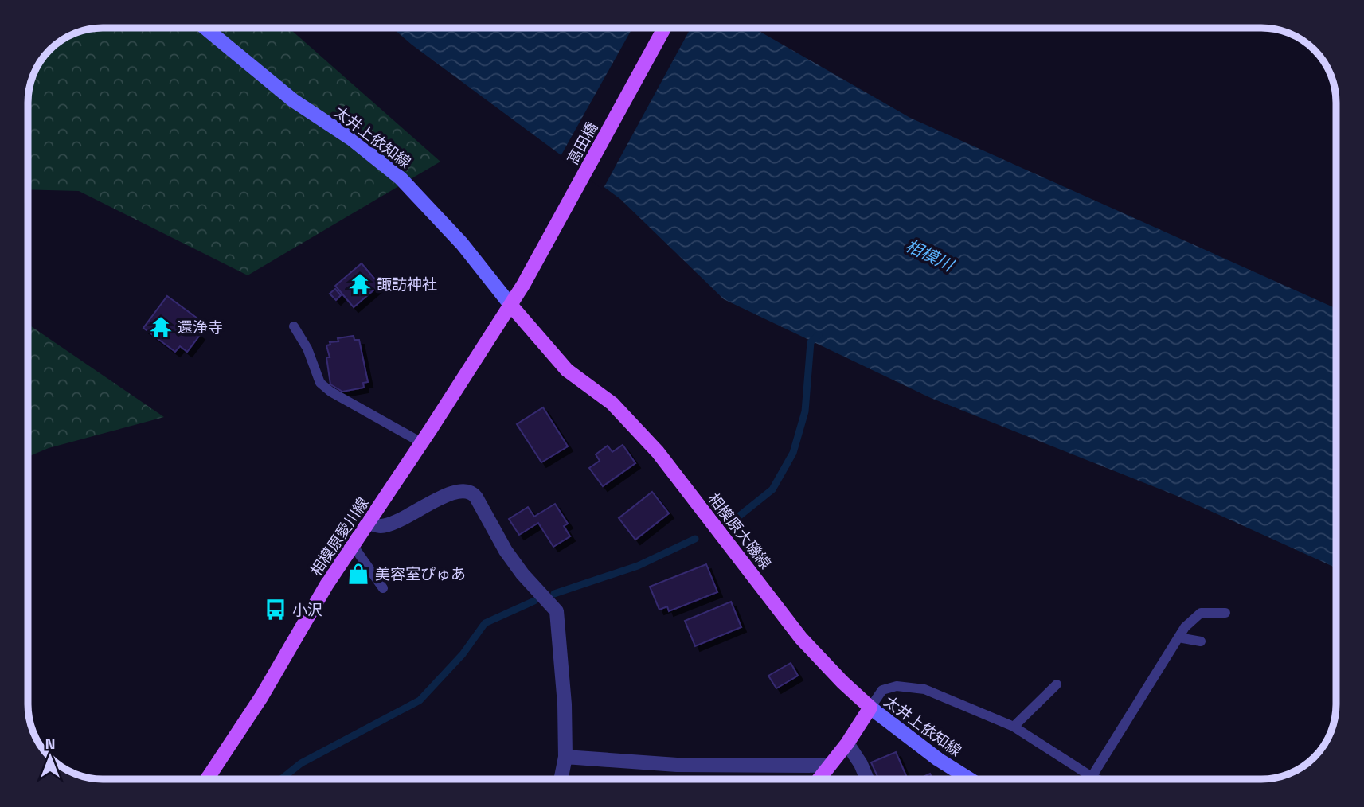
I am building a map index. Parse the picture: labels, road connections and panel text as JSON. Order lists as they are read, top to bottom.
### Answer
{
  "streets": {
    "main road": [
      "太井上依知線",
      "高田橋",
      "相模原大磯線",
      "相模原愛川線"
    ]
  },
  "crossings": [
    ["太井上依知線", "高田橋"],
    ["太井上依知線", "相模原大磯線"],
    ["太井上依知線", "相模原愛川線"],
    ["高田橋", "相模原大磯線"],
    ["高田橋", "相模原愛川線"],
    ["相模原大磯線", "相模原愛川線"]
  ],
  "water": ["相模川"],
  "places": {
    "temple": ["諏訪神社", "還浄寺"],
    "shop": ["美容室ぴゅあ"],
    "bus stop": ["小沢"]
  },
  "north": "top"
}
